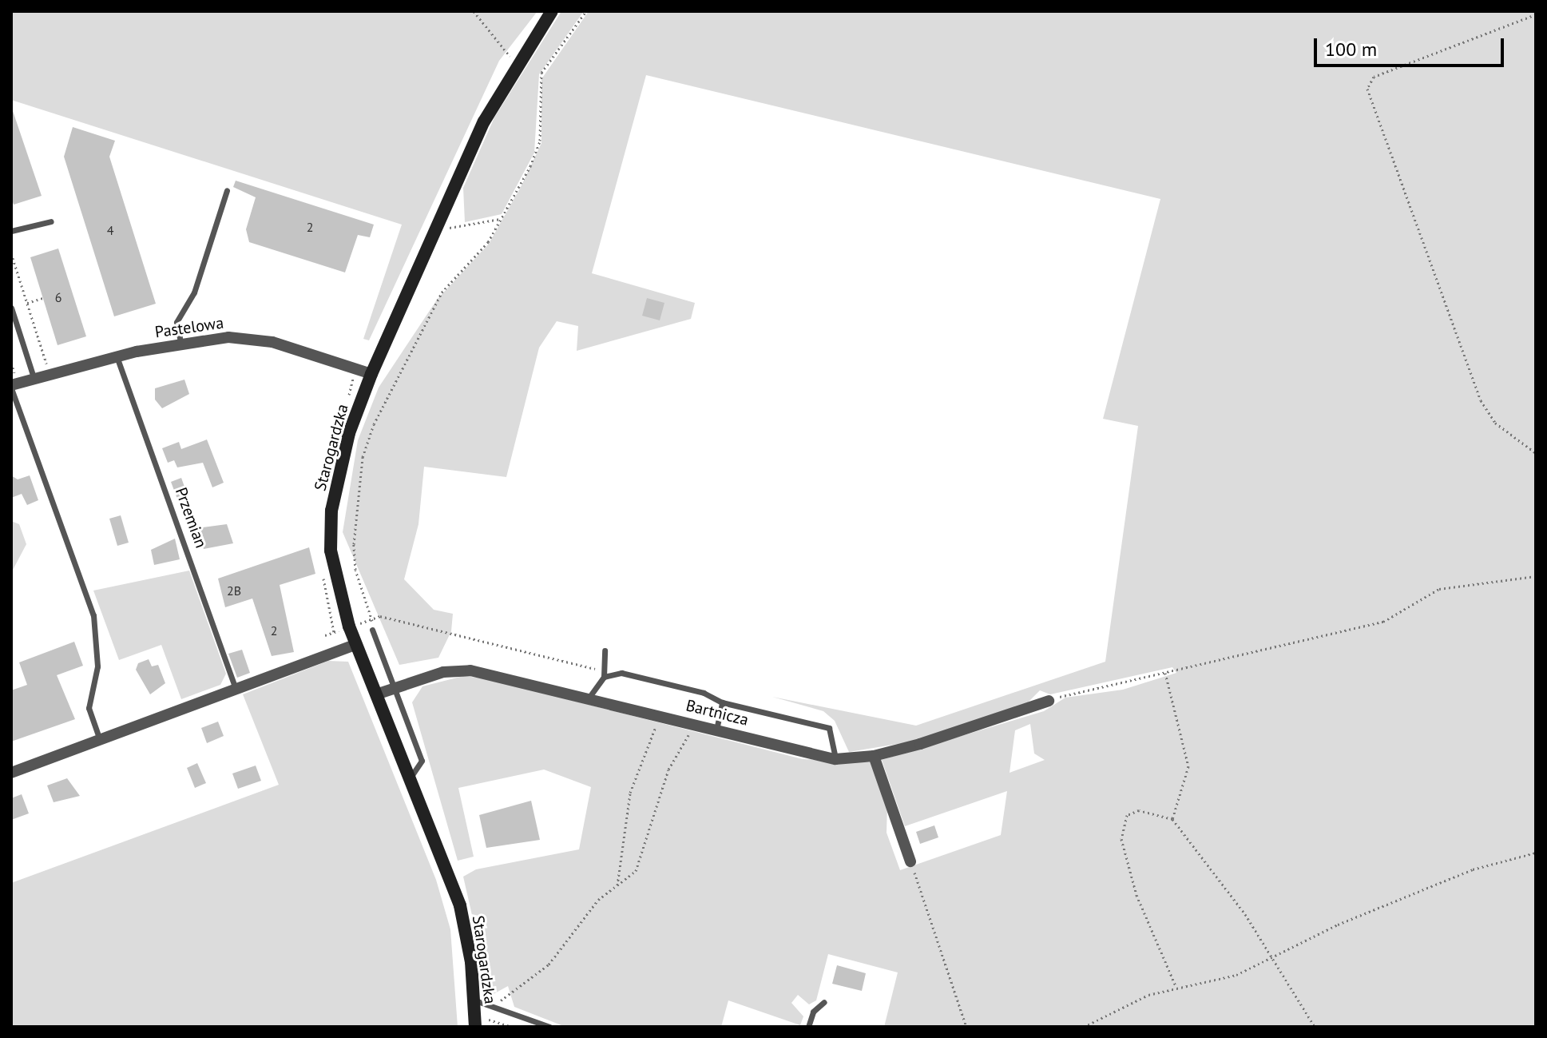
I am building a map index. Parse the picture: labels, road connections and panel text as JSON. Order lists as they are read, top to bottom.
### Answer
{
  "streets": {
    "main road": ["Starogardzka"],
    "street": ["Pastelowa", "Bartnicza"],
    "lane": ["Przemian"]
  },
  "crossings": [
    ["Pastelowa", "Starogardzka"],
    ["Pastelowa", "Przemian"],
    ["Starogardzka", "Bartnicza"]
  ],
  "house_numbers": [
    "2",
    "4",
    "6",
    "2B",
    "2"
  ],
  "scale_bar": "100 m"
}
